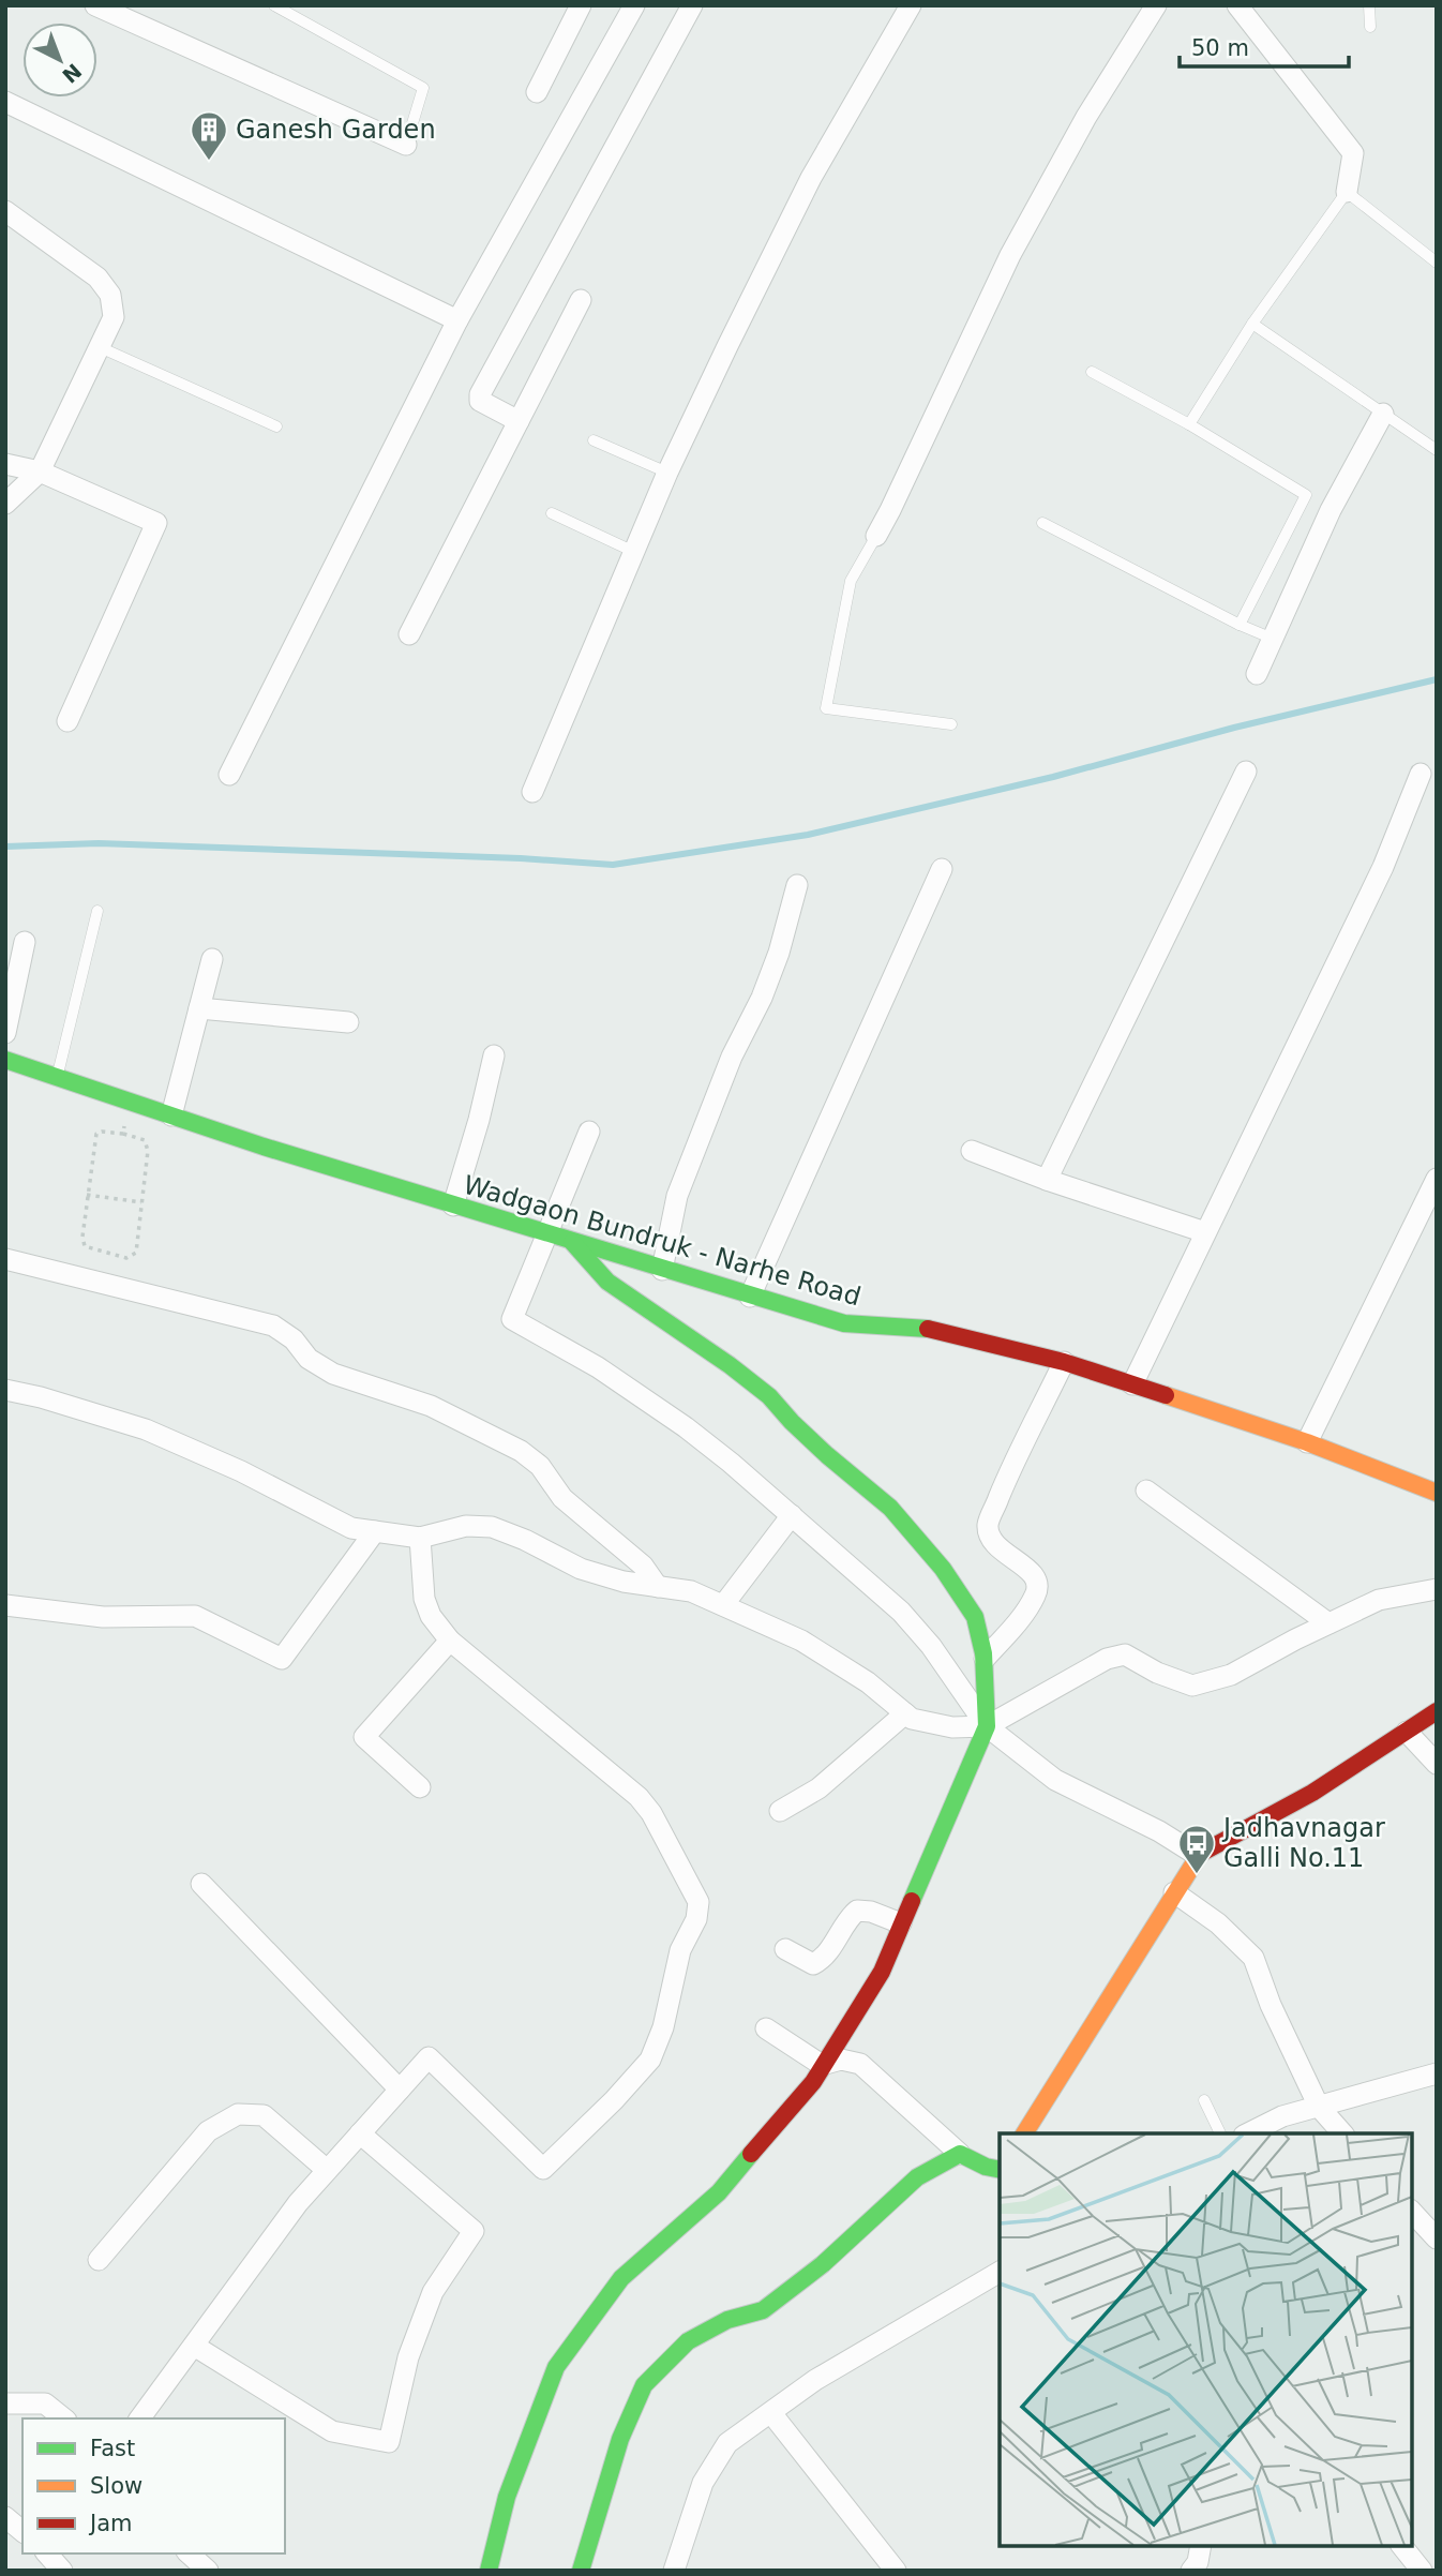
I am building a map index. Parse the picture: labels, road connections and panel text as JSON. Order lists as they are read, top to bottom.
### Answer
{
  "streets": {
    "street": ["Wadgaon Bundruk - Narhe Road"]
  },
  "places": {
    "building": ["Ganesh Garden"],
    "bus stop": ["Jadhavnagar Galli No.11"]
  },
  "legend": ["Fast", "Slow", "Jam"],
  "scale_bar": "50 m",
  "north": "bottom right"
}
